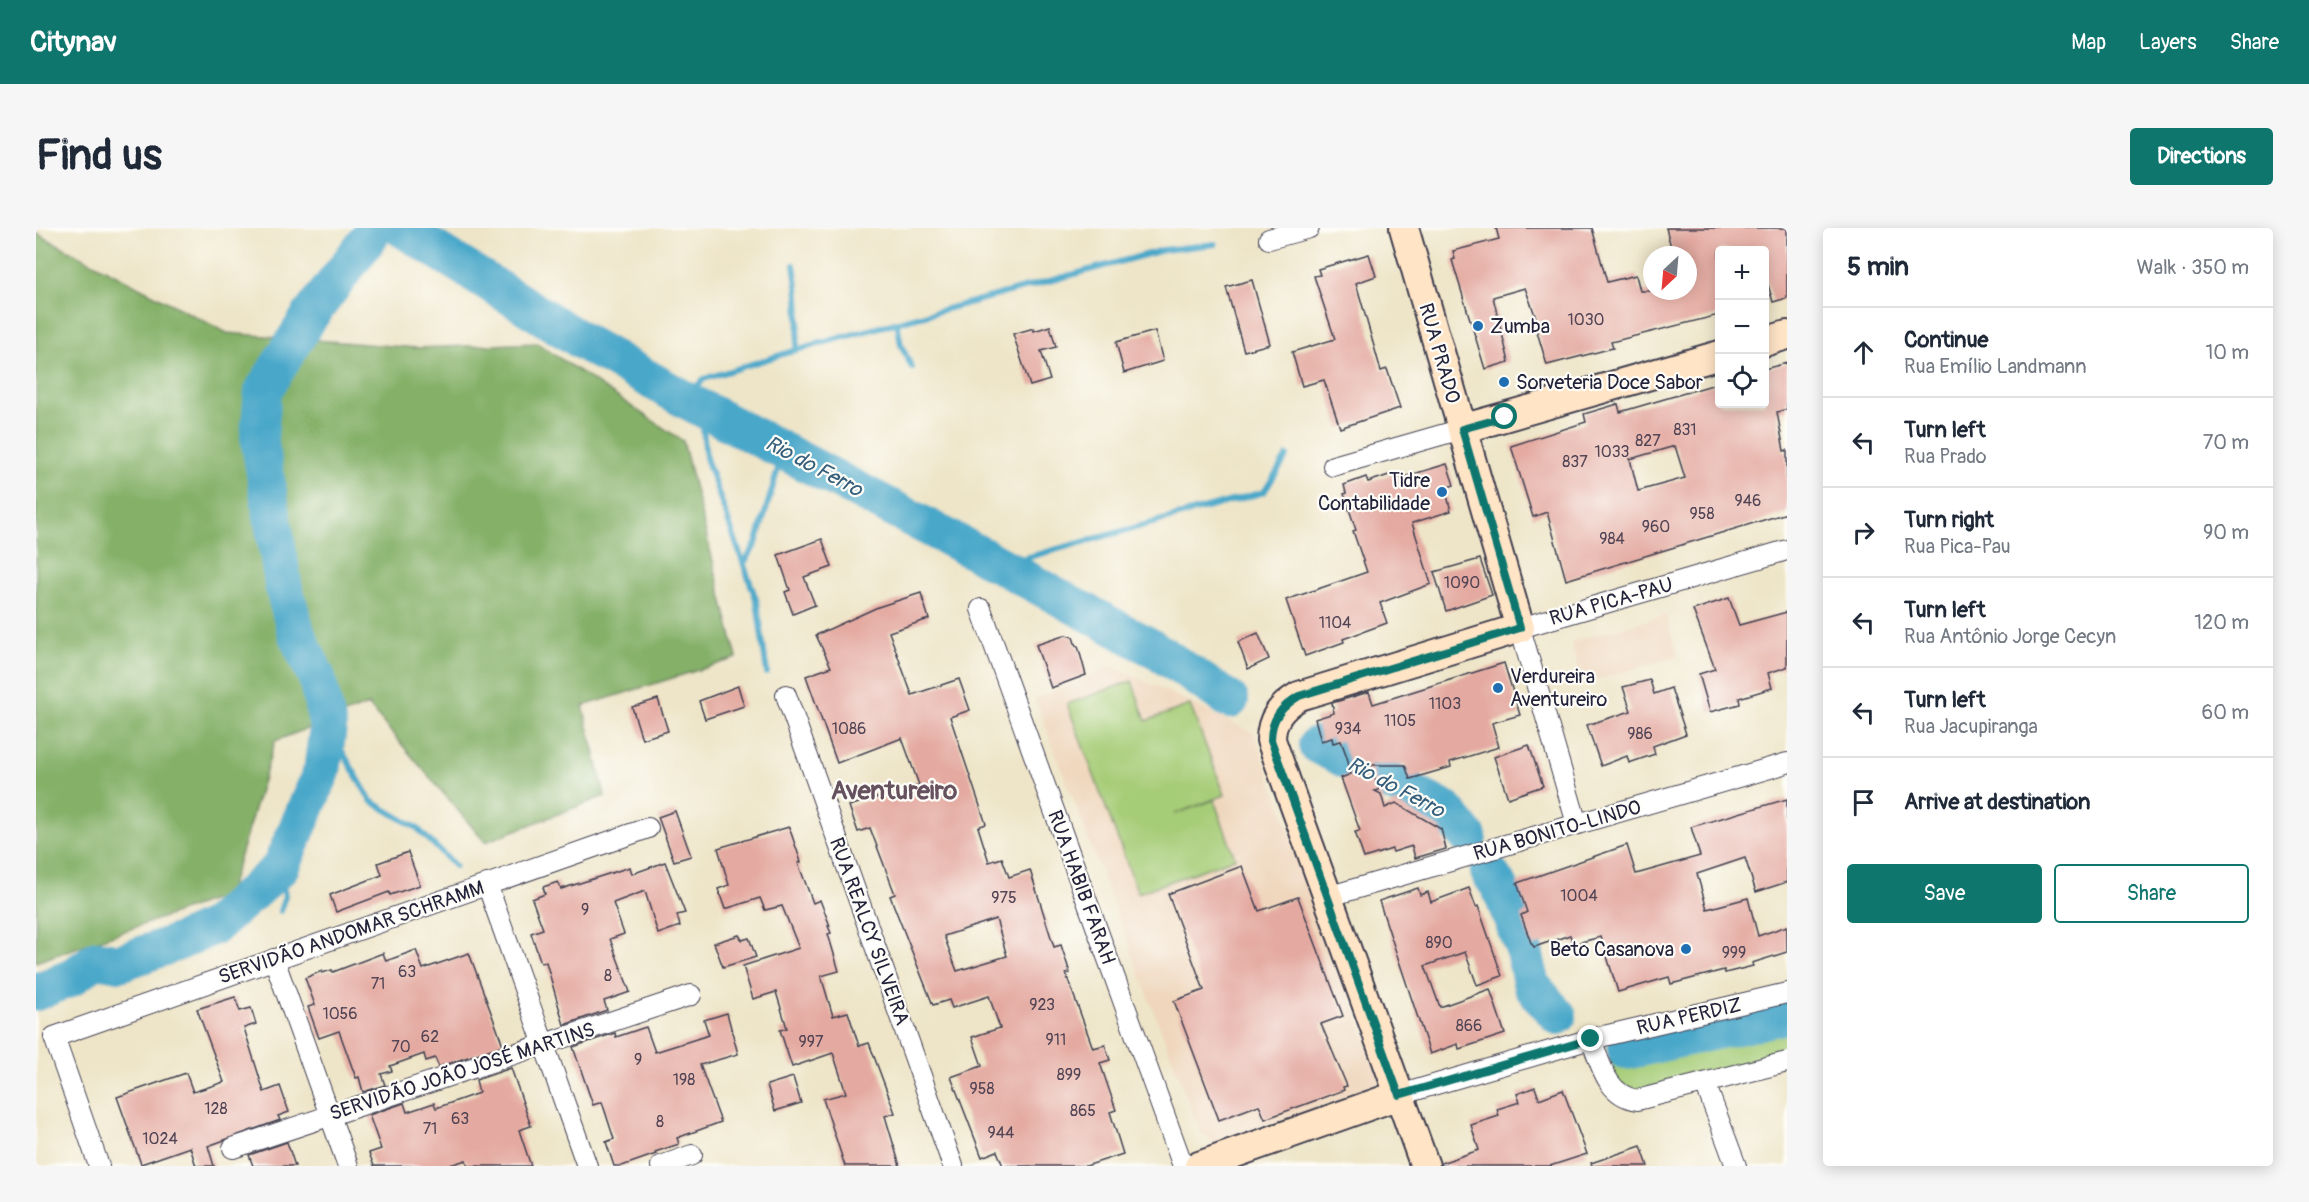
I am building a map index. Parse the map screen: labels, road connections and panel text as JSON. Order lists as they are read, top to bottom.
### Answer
{
  "streets": {
    "street": [
      "RUA PRADO",
      "RUA PICA-PAU",
      "RUA BONITO-LINDO",
      "RUA HABIB FARAH",
      "RUA REALCY SILVEIRA",
      "SERVIDÃO ANDOMAR SCHRAMM",
      "RUA PERDIZ",
      "SERVIDÃO JOÃO JOSÉ MARTINS"
    ]
  },
  "crossings": [
    ["RUA PRADO", "RUA PICA-PAU"],
    ["RUA PRADO", "RUA BONITO-LINDO"],
    ["RUA PICA-PAU", "RUA BONITO-LINDO"]
  ],
  "districts": ["Aventureiro"],
  "water": ["Rio do Ferro"],
  "places": [
    "Zumba",
    "Sorveteria Doce Sabor",
    "Tidre Contabilidade",
    "Verdureira Aventureiro",
    "Beto Casanova"
  ],
  "house_numbers": [
    "1030",
    "831",
    "827",
    "1033",
    "837",
    "946",
    "958",
    "960",
    "984",
    "1090",
    "1104",
    "1103",
    "1105",
    "1086",
    "934",
    "986",
    "1004",
    "975",
    "9",
    "890",
    "999",
    "63",
    "8",
    "71",
    "923",
    "1056",
    "866",
    "62",
    "911",
    "997",
    "70",
    "9",
    "899",
    "198",
    "958",
    "128",
    "865",
    "63",
    "8",
    "71",
    "944",
    "1024"
  ],
  "north": "bottom left",
  "page": {
    "header": "Citynav",
    "nav": ["Map", "Layers", "Share"],
    "buttons": [
      "Directions",
      ["Save", "Share"]
    ],
    "title": "Find us",
    "heading": ["5 min", "Walk · 350 m"],
    "map_buttons": ["+", "−"],
    "list": [
      ["Continue", "Rua Emílio Landmann", "10 m"],
      ["Turn left", "Rua Prado", "70 m"],
      ["Turn right", "Rua Pica-Pau", "90 m"],
      ["Turn left", "Rua Antônio Jorge Cecyn", "120 m"],
      ["Turn left", "Rua Jacupiranga", "60 m"],
      "Arrive at destination"
    ]
  }
}
